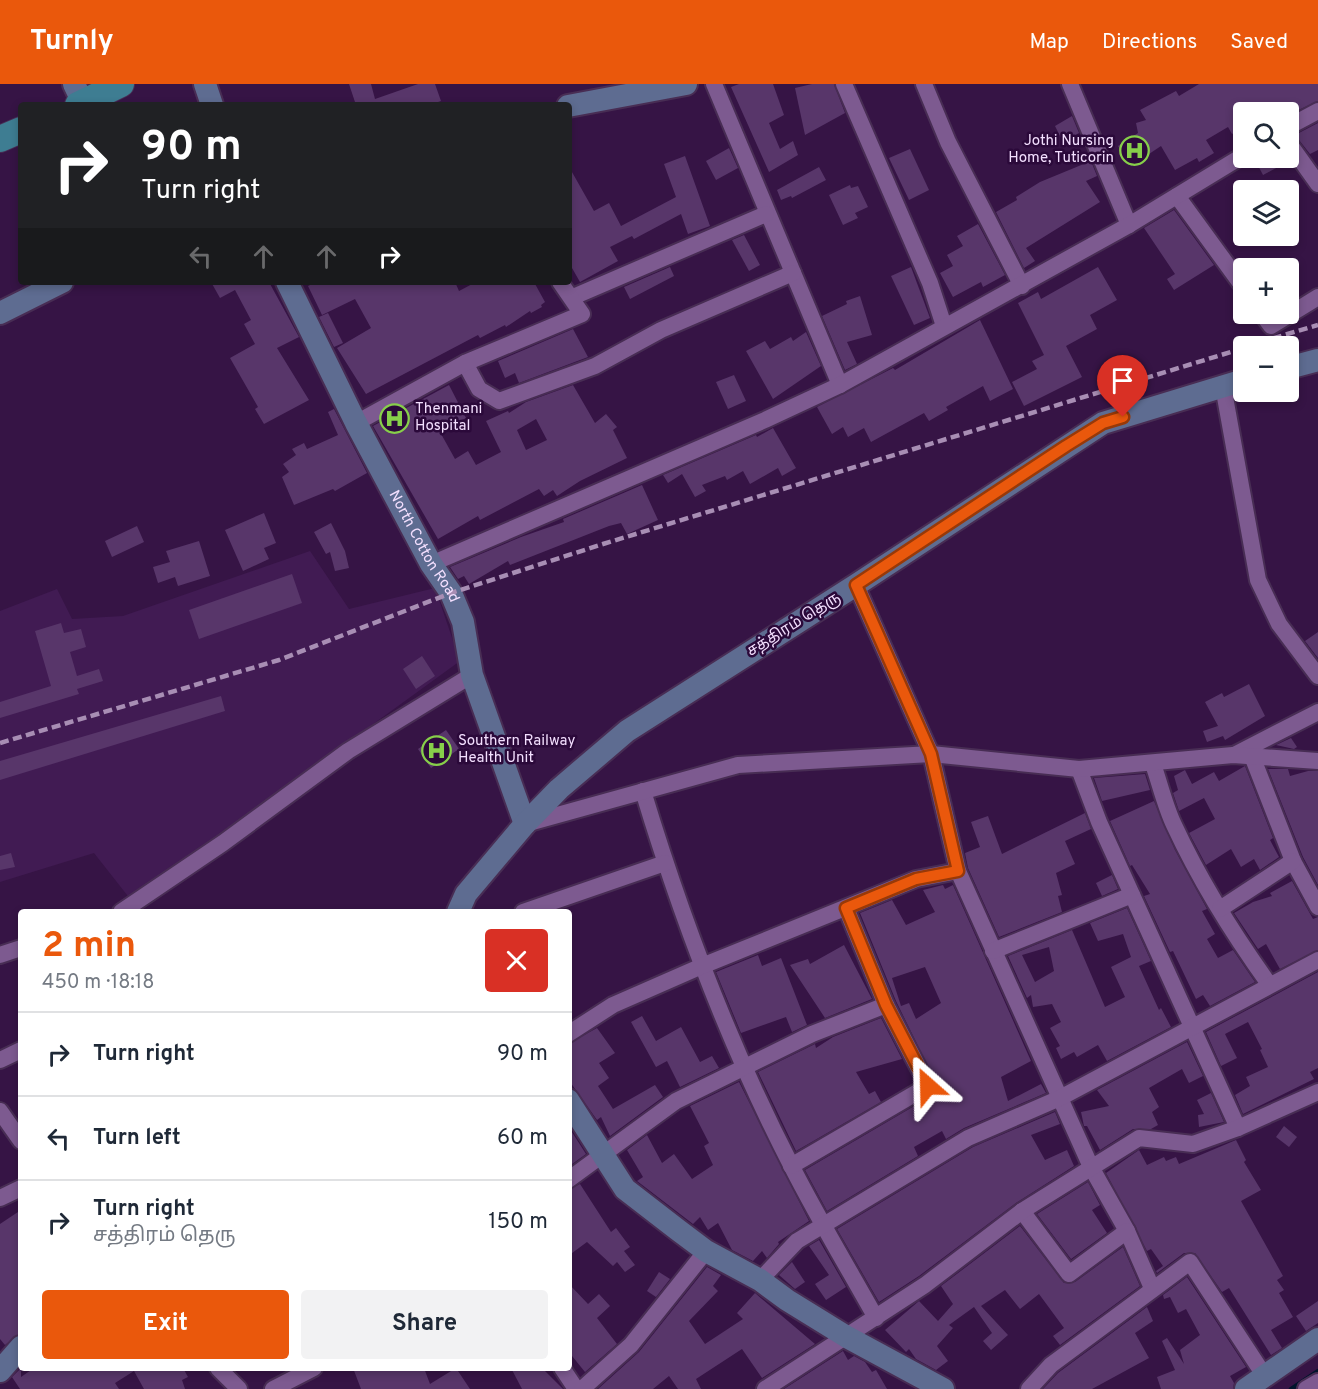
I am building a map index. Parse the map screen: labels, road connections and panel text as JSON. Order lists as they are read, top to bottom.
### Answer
{
  "streets": {
    "street": ["North Cotton Road", "சத்திரம் தெரு"]
  },
  "crossings": [
    ["North Cotton Road", "சத்திரம் தெரு"]
  ],
  "places": {
    "hospital": ["Jothi Nursing Home, Tuticorin", "Thenmani Hospital", "Southern Railway Health Unit"]
  },
  "page": {
    "header": "Turnly",
    "nav": ["Map", "Directions", "Saved"],
    "map_buttons": ["+", "−"],
    "turn": ["90 m", "Turn right"],
    "heading": ["2 min", "450 m · 18:18"],
    "list": [
      {
        "name": "Turn right",
        "value": "90 m"
      },
      {
        "name": "Turn left",
        "value": "60 m"
      },
      {
        "name": "Turn right",
        "note": "சத்திரம் தெரு",
        "value": "150 m"
      }
    ],
    "buttons": ["Exit", "Share"]
  }
}
